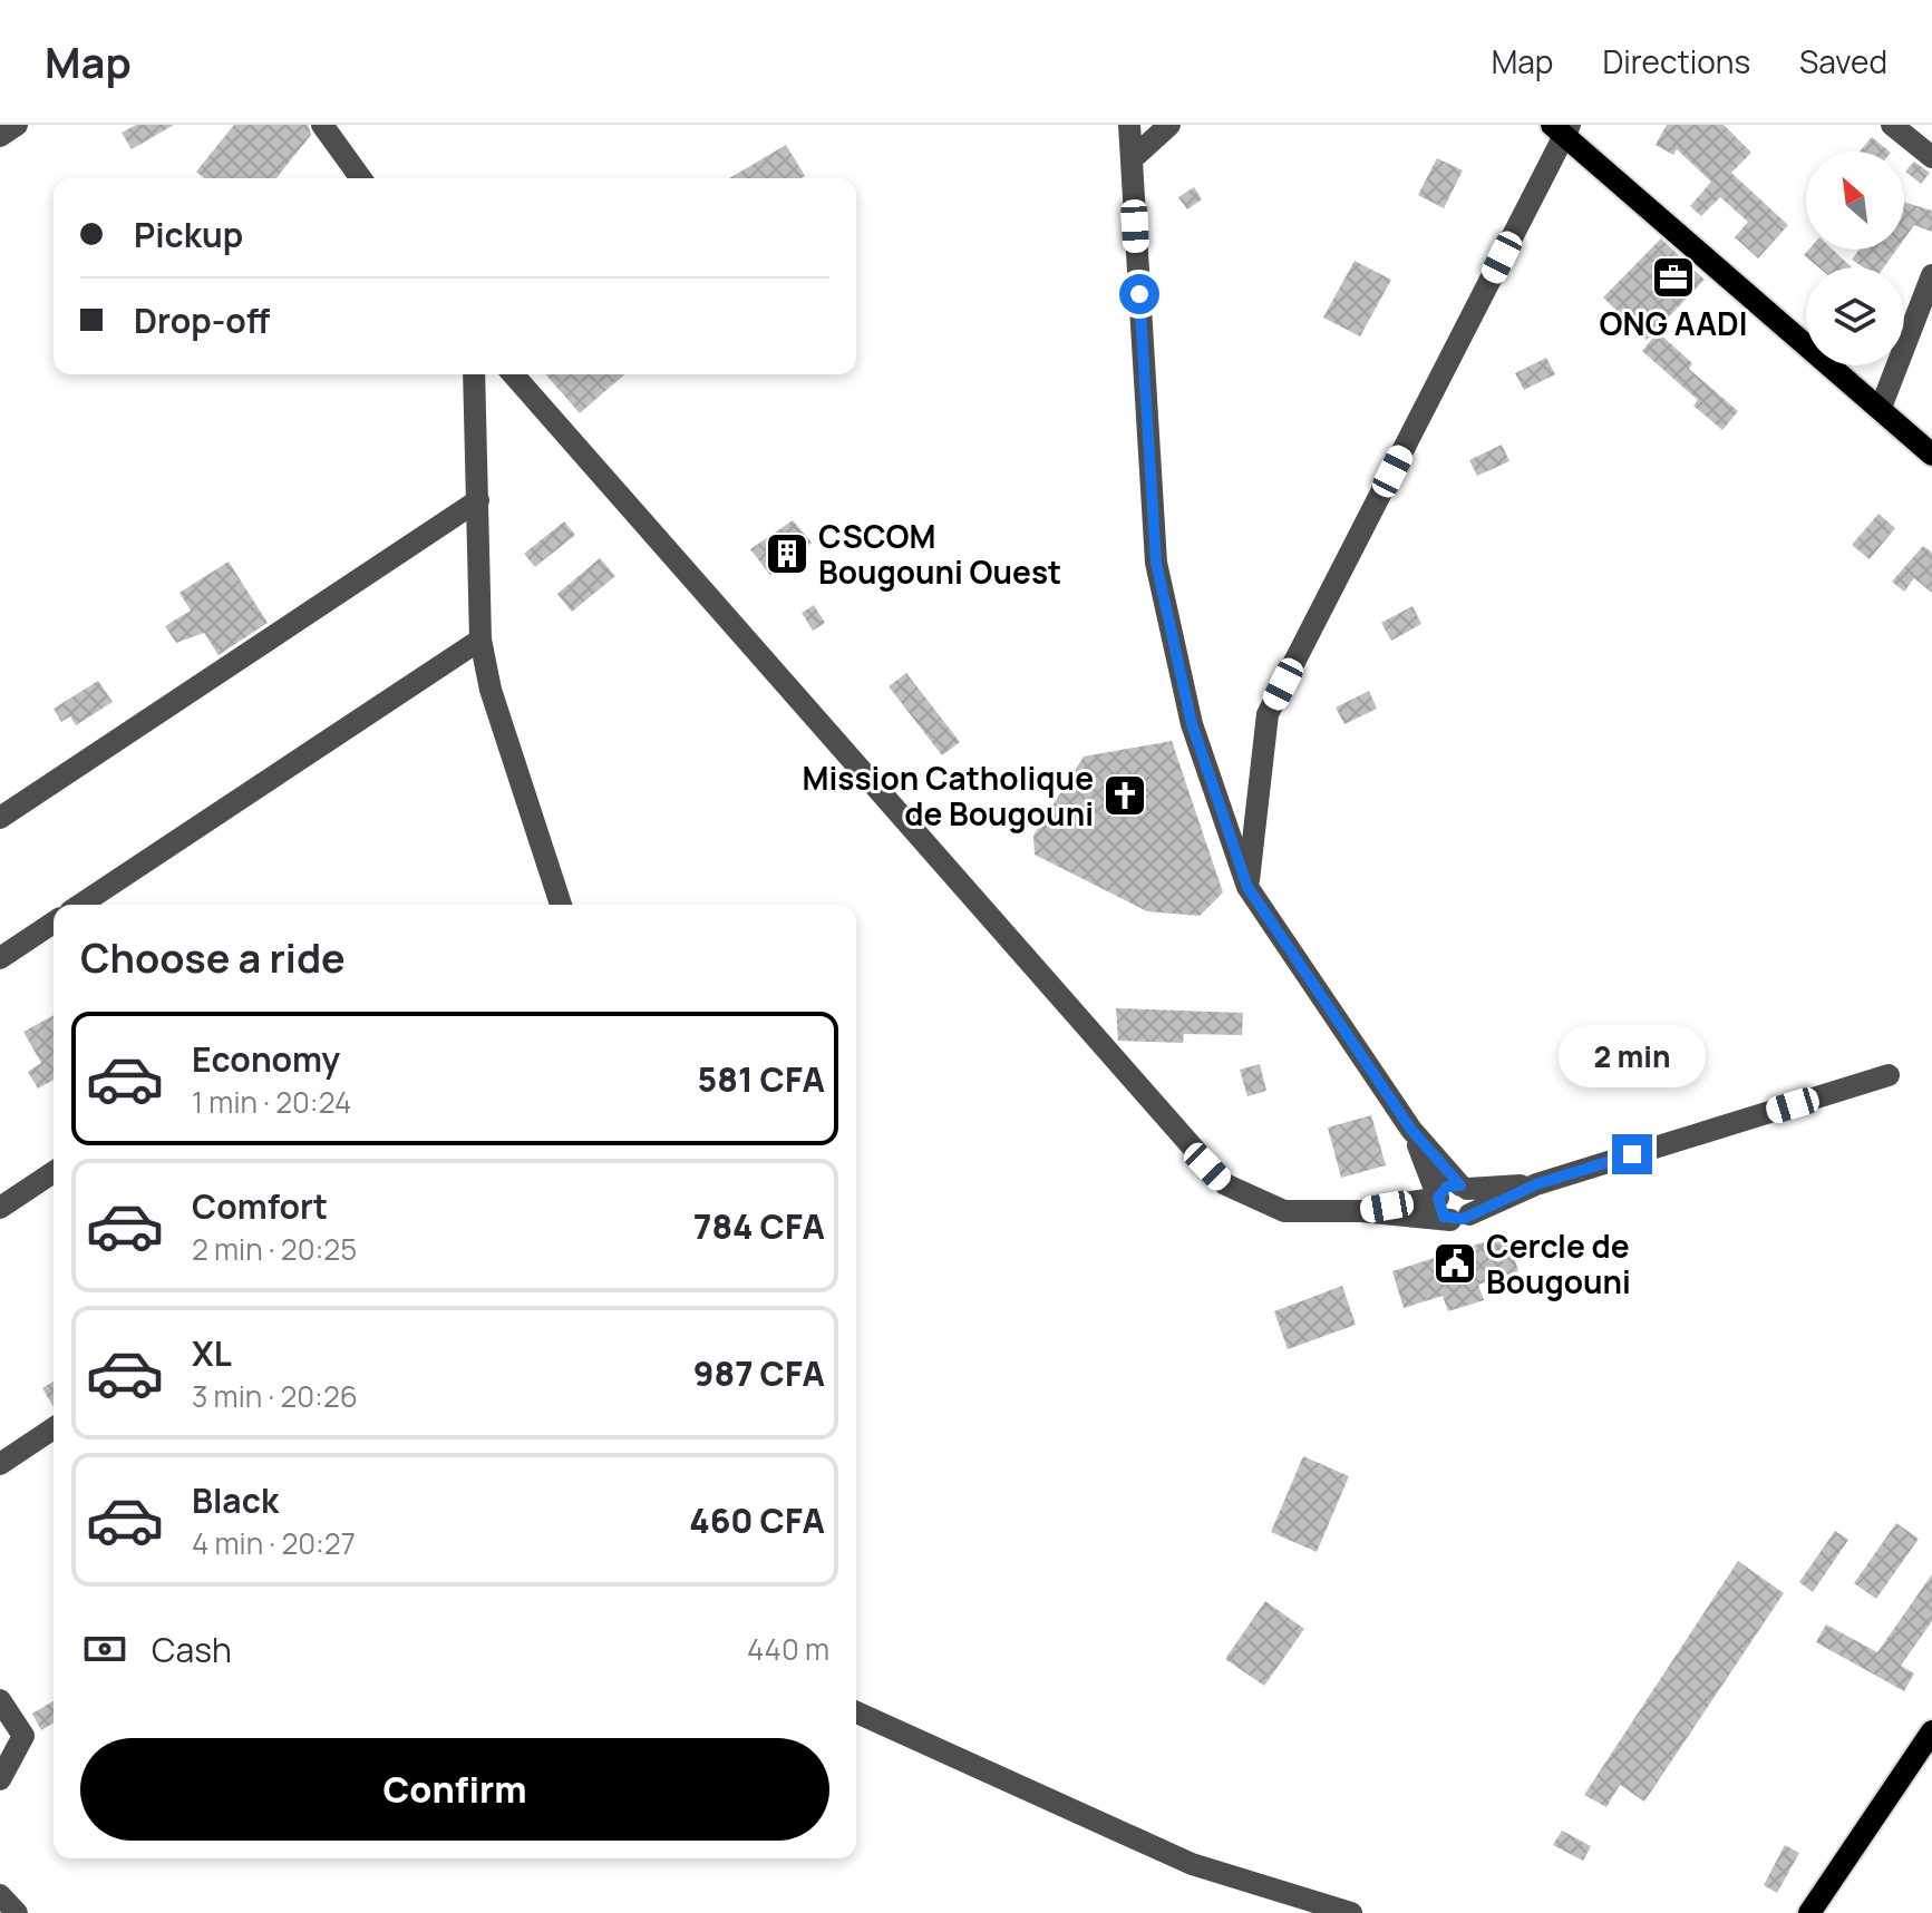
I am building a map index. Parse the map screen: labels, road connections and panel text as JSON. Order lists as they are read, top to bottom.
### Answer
{
  "places": {
    "office": ["ONG AADI"],
    "building": ["CSCOM Bougouni Ouest"],
    "church": ["Mission Catholique de Bougouni"],
    "public building": ["Cercle de Bougouni"]
  },
  "north": "top left",
  "page": {
    "header": "Map",
    "nav": ["Map", "Directions", "Saved"],
    "banner": ["Pickup", "Drop-off"],
    "heading": "Choose a ride",
    "list": [
      {
        "name": "Economy",
        "note": "1 min · 20:24",
        "value": "581 CFA"
      },
      {
        "name": "Comfort",
        "note": "2 min · 20:25",
        "value": "784 CFA"
      },
      {
        "name": "XL",
        "note": "3 min · 20:26",
        "value": "987 CFA"
      },
      {
        "name": "Black",
        "note": "4 min · 20:27",
        "value": "460 CFA"
      }
    ],
    "bubble": "2 min",
    "pay": ["Cash", "440 m"],
    "buttons": "Confirm"
  }
}
